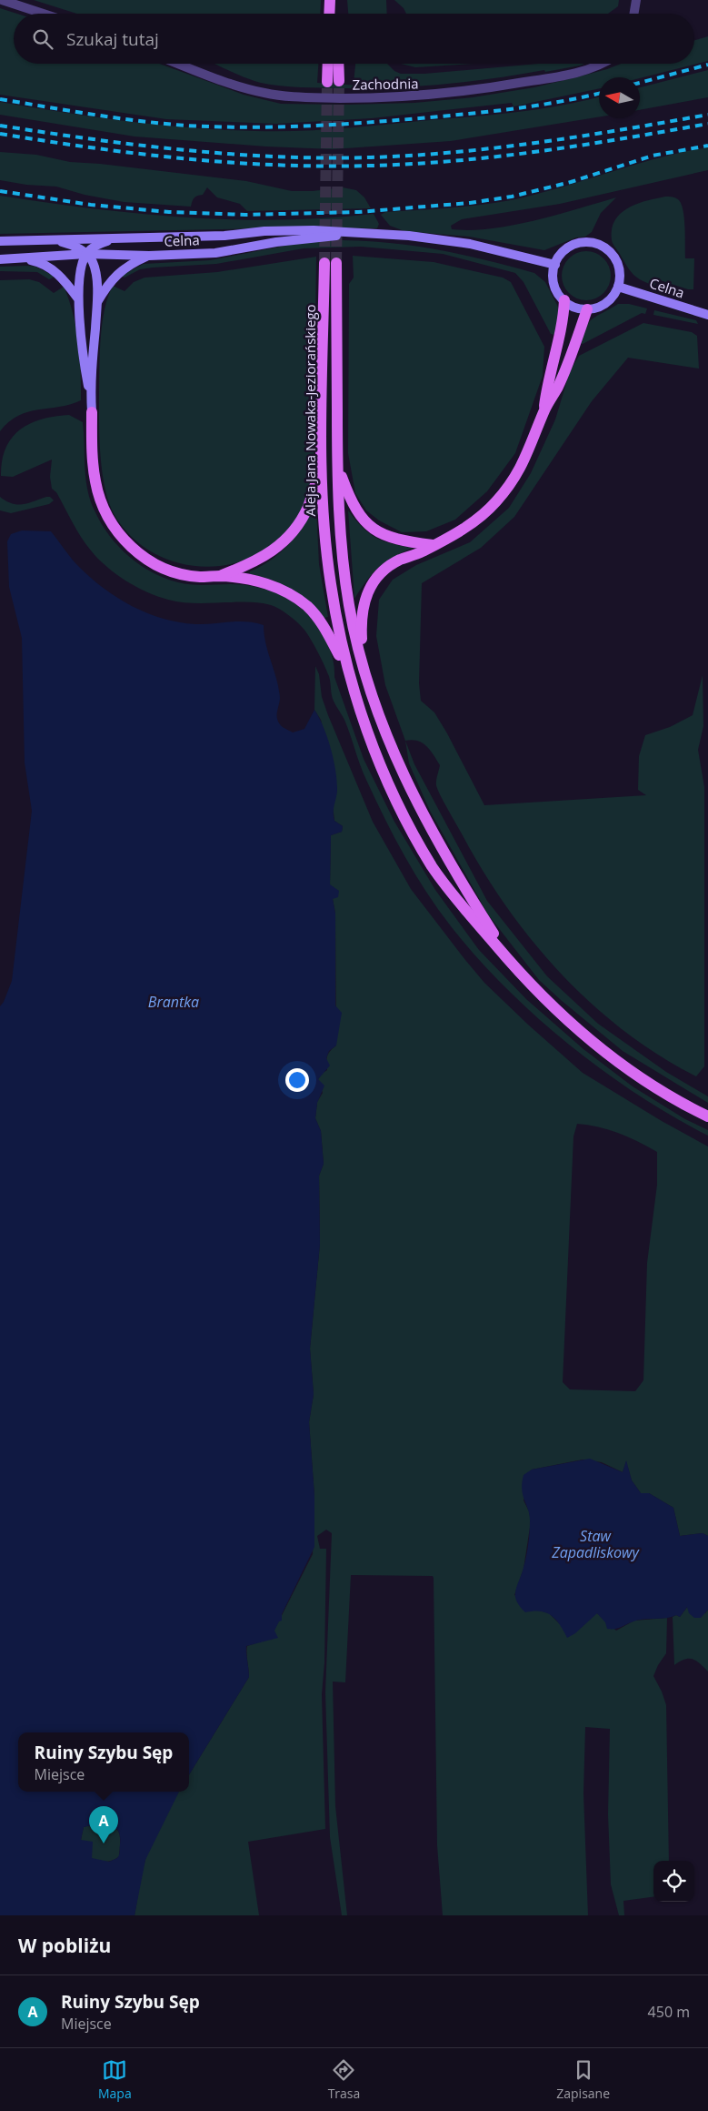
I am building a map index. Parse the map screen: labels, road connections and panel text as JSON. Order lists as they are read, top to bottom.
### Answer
{
  "streets": {
    "main road": ["Aleja Jana Nowaka-Jeziorańskiego"],
    "street": ["Zachodnia", "Celna"]
  },
  "water": ["Brantka", "Staw Zapadliskowy"],
  "north": "left",
  "page": {
    "search": "Szukaj tutaj",
    "popup": ["Ruiny Szybu Sęp", "Miejsce"],
    "pins": "A",
    "heading": "W pobliżu",
    "list": [
      {
        "mark": "A",
        "name": "Ruiny Szybu Sęp",
        "note": "Miejsce",
        "value": "450 m"
      }
    ],
    "nav": ["Mapa", "Trasa", "Zapisane"]
  }
}
